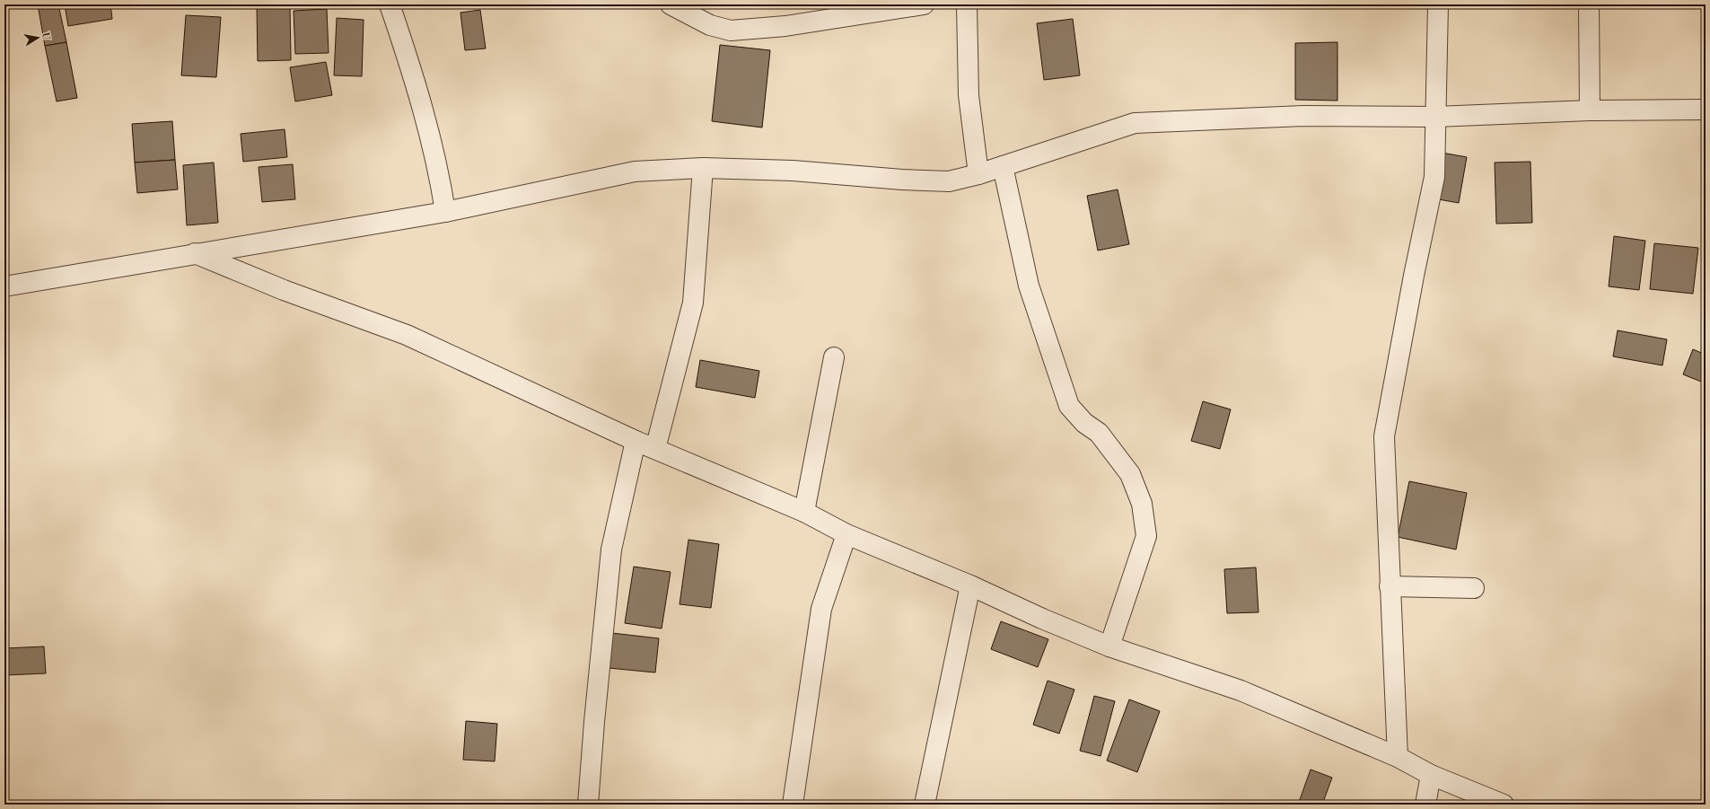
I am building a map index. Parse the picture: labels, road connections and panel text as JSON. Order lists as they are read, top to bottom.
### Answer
{
  "north": "right"
}
